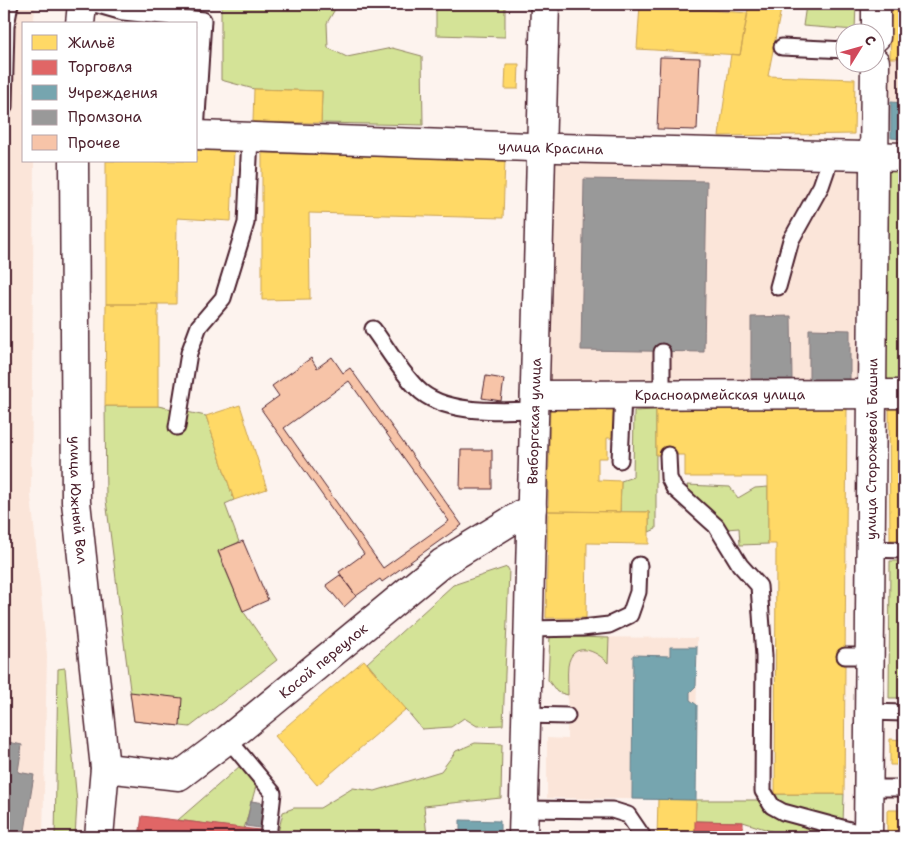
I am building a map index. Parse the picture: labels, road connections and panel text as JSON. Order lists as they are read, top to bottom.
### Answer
{
  "streets": {
    "street": [
      "улица Красина",
      "Красноармейская улица",
      "Выборгская улица",
      "улица Сторожевой Башни",
      "улица Южный Вал",
      "Косой переулок"
    ]
  },
  "crossings": [
    ["улица Красина", "Выборгская улица"],
    ["улица Красина", "улица Сторожевой Башни"],
    ["Красноармейская улица", "Выборгская улица"],
    ["Красноармейская улица", "улица Сторожевой Башни"],
    ["Выборгская улица", "Косой переулок"],
    ["улица Южный Вал", "Косой переулок"]
  ],
  "legend": [
    "Жильё",
    "Торговля",
    "Учреждения",
    "Промзона",
    "Прочее"
  ],
  "north": "top right"
}
